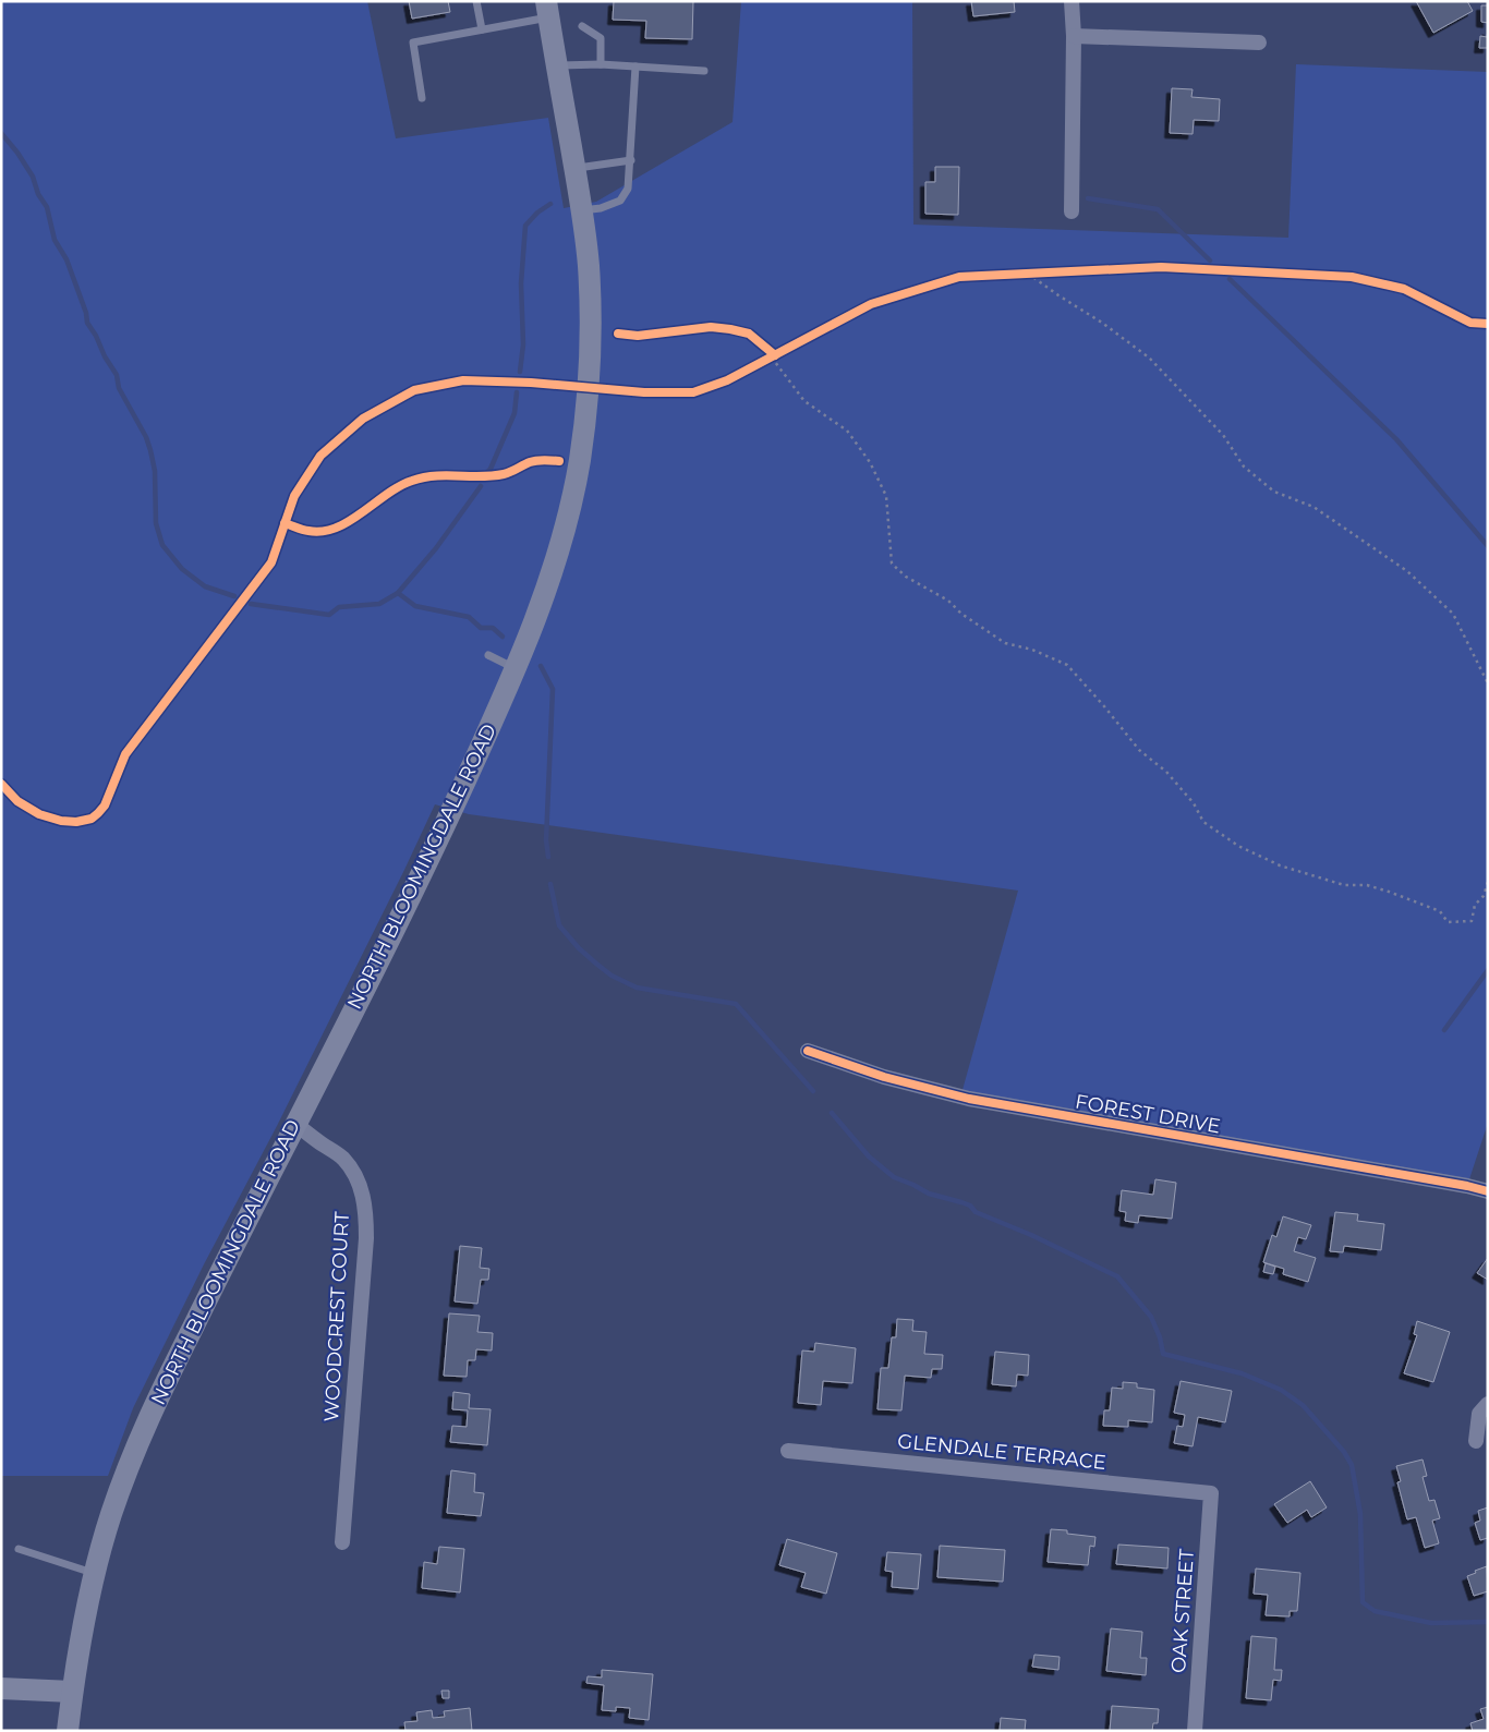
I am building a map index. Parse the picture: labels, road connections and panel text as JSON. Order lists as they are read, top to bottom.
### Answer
{
  "streets": {
    "main road": ["NORTH BLOOMINGDALE ROAD"],
    "street": [
      "FOREST DRIVE",
      "WOODCREST COURT",
      "GLENDALE TERRACE",
      "OAK STREET"
    ]
  },
  "crossings": [
    ["NORTH BLOOMINGDALE ROAD", "WOODCREST COURT"],
    ["GLENDALE TERRACE", "OAK STREET"]
  ]
}
